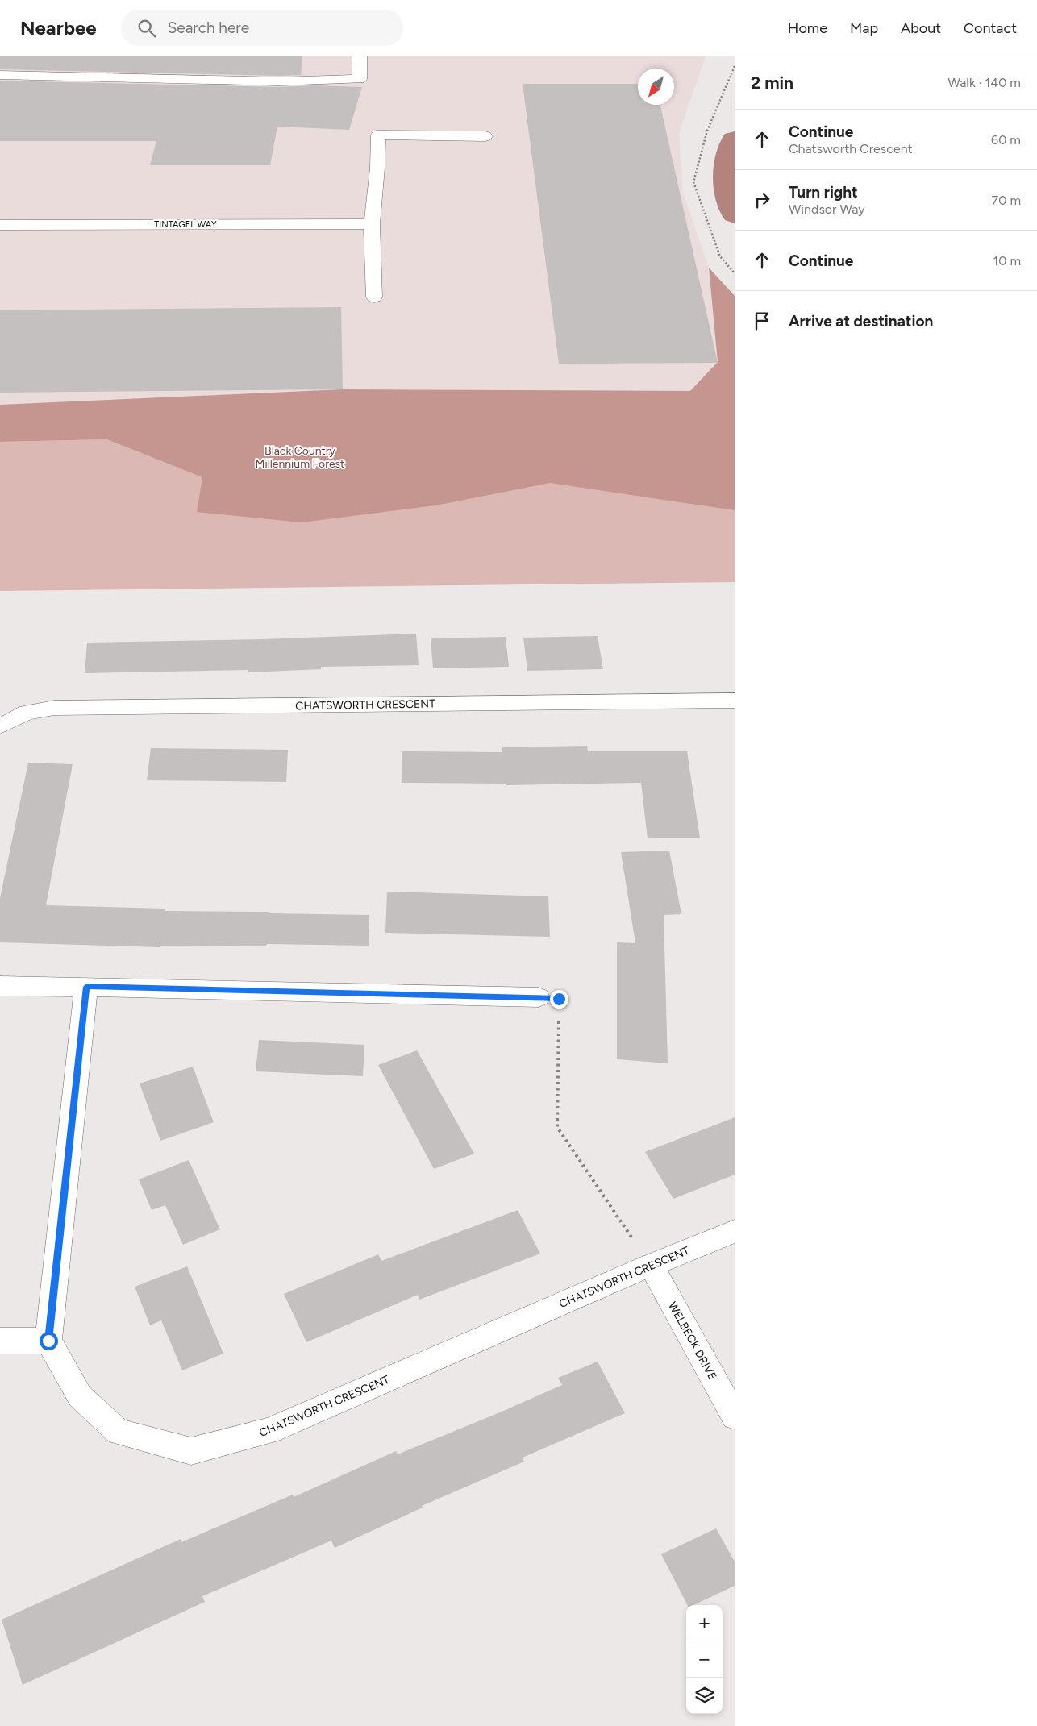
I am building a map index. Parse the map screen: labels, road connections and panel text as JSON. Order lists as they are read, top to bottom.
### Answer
{
  "streets": {
    "street": ["TINTAGEL WAY", "CHATSWORTH CRESCENT", "WELBECK DRIVE"]
  },
  "crossings": [
    ["CHATSWORTH CRESCENT", "WELBECK DRIVE"]
  ],
  "parks": ["Black Country Millennium Forest"],
  "north": "bottom left",
  "page": {
    "header": "Nearbee",
    "search": "Search here",
    "nav": [
      "Home",
      "Map",
      "About",
      "Contact"
    ],
    "heading": ["2 min", "Walk · 140 m"],
    "list": [
      ["Continue", "Chatsworth Crescent", "60 m"],
      ["Turn right", "Windsor Way", "70 m"],
      ["Continue", "10 m"],
      "Arrive at destination"
    ],
    "map_buttons": ["+", "−"]
  }
}
